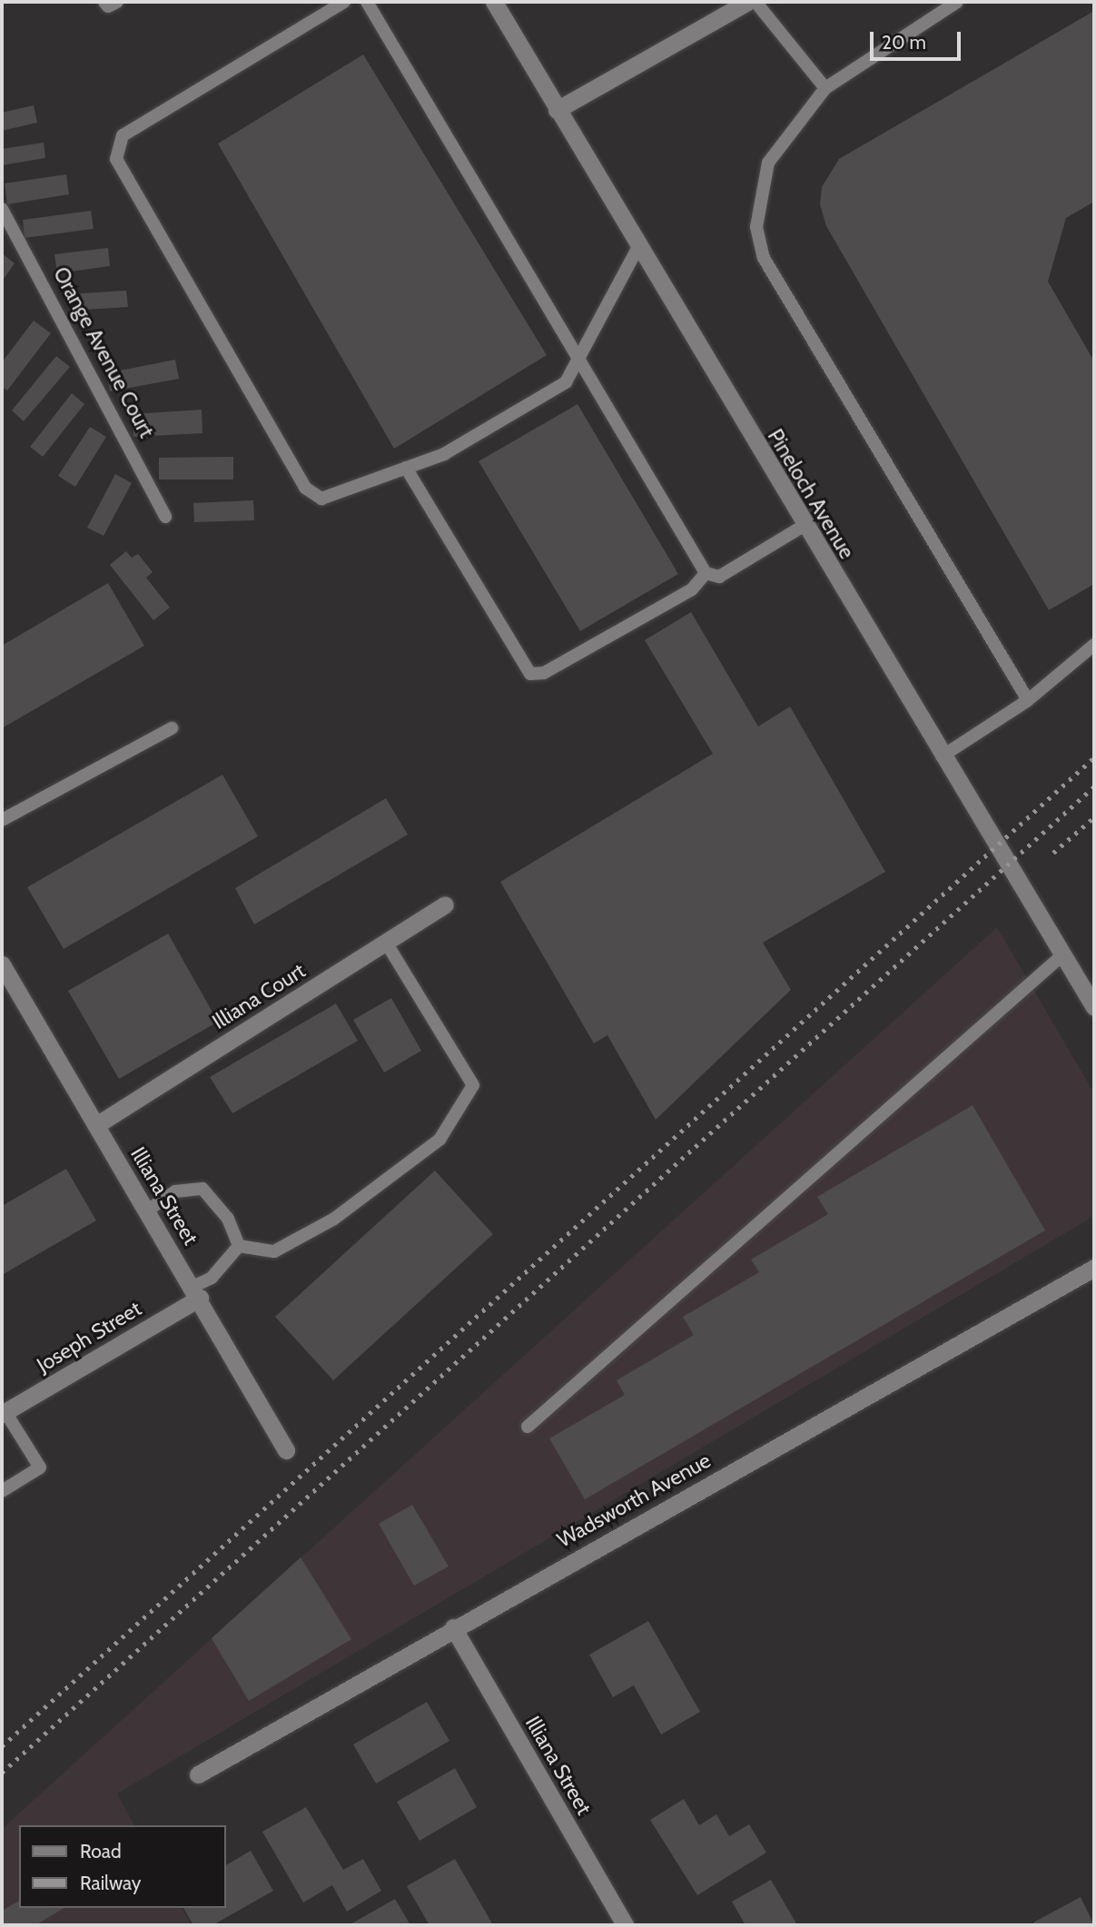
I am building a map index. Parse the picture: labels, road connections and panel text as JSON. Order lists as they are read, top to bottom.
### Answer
{
  "streets": {
    "street": [
      "Pineloch Avenue",
      "Illiana Court",
      "Illiana Street",
      "Joseph Street",
      "Wadsworth Avenue"
    ],
    "lane": ["Orange Avenue Court"]
  },
  "crossings": [
    ["Illiana Court", "Illiana Street"],
    ["Illiana Street", "Joseph Street"],
    ["Illiana Street", "Wadsworth Avenue"]
  ],
  "legend": ["Road", "Railway"],
  "scale_bar": "20 m"
}
